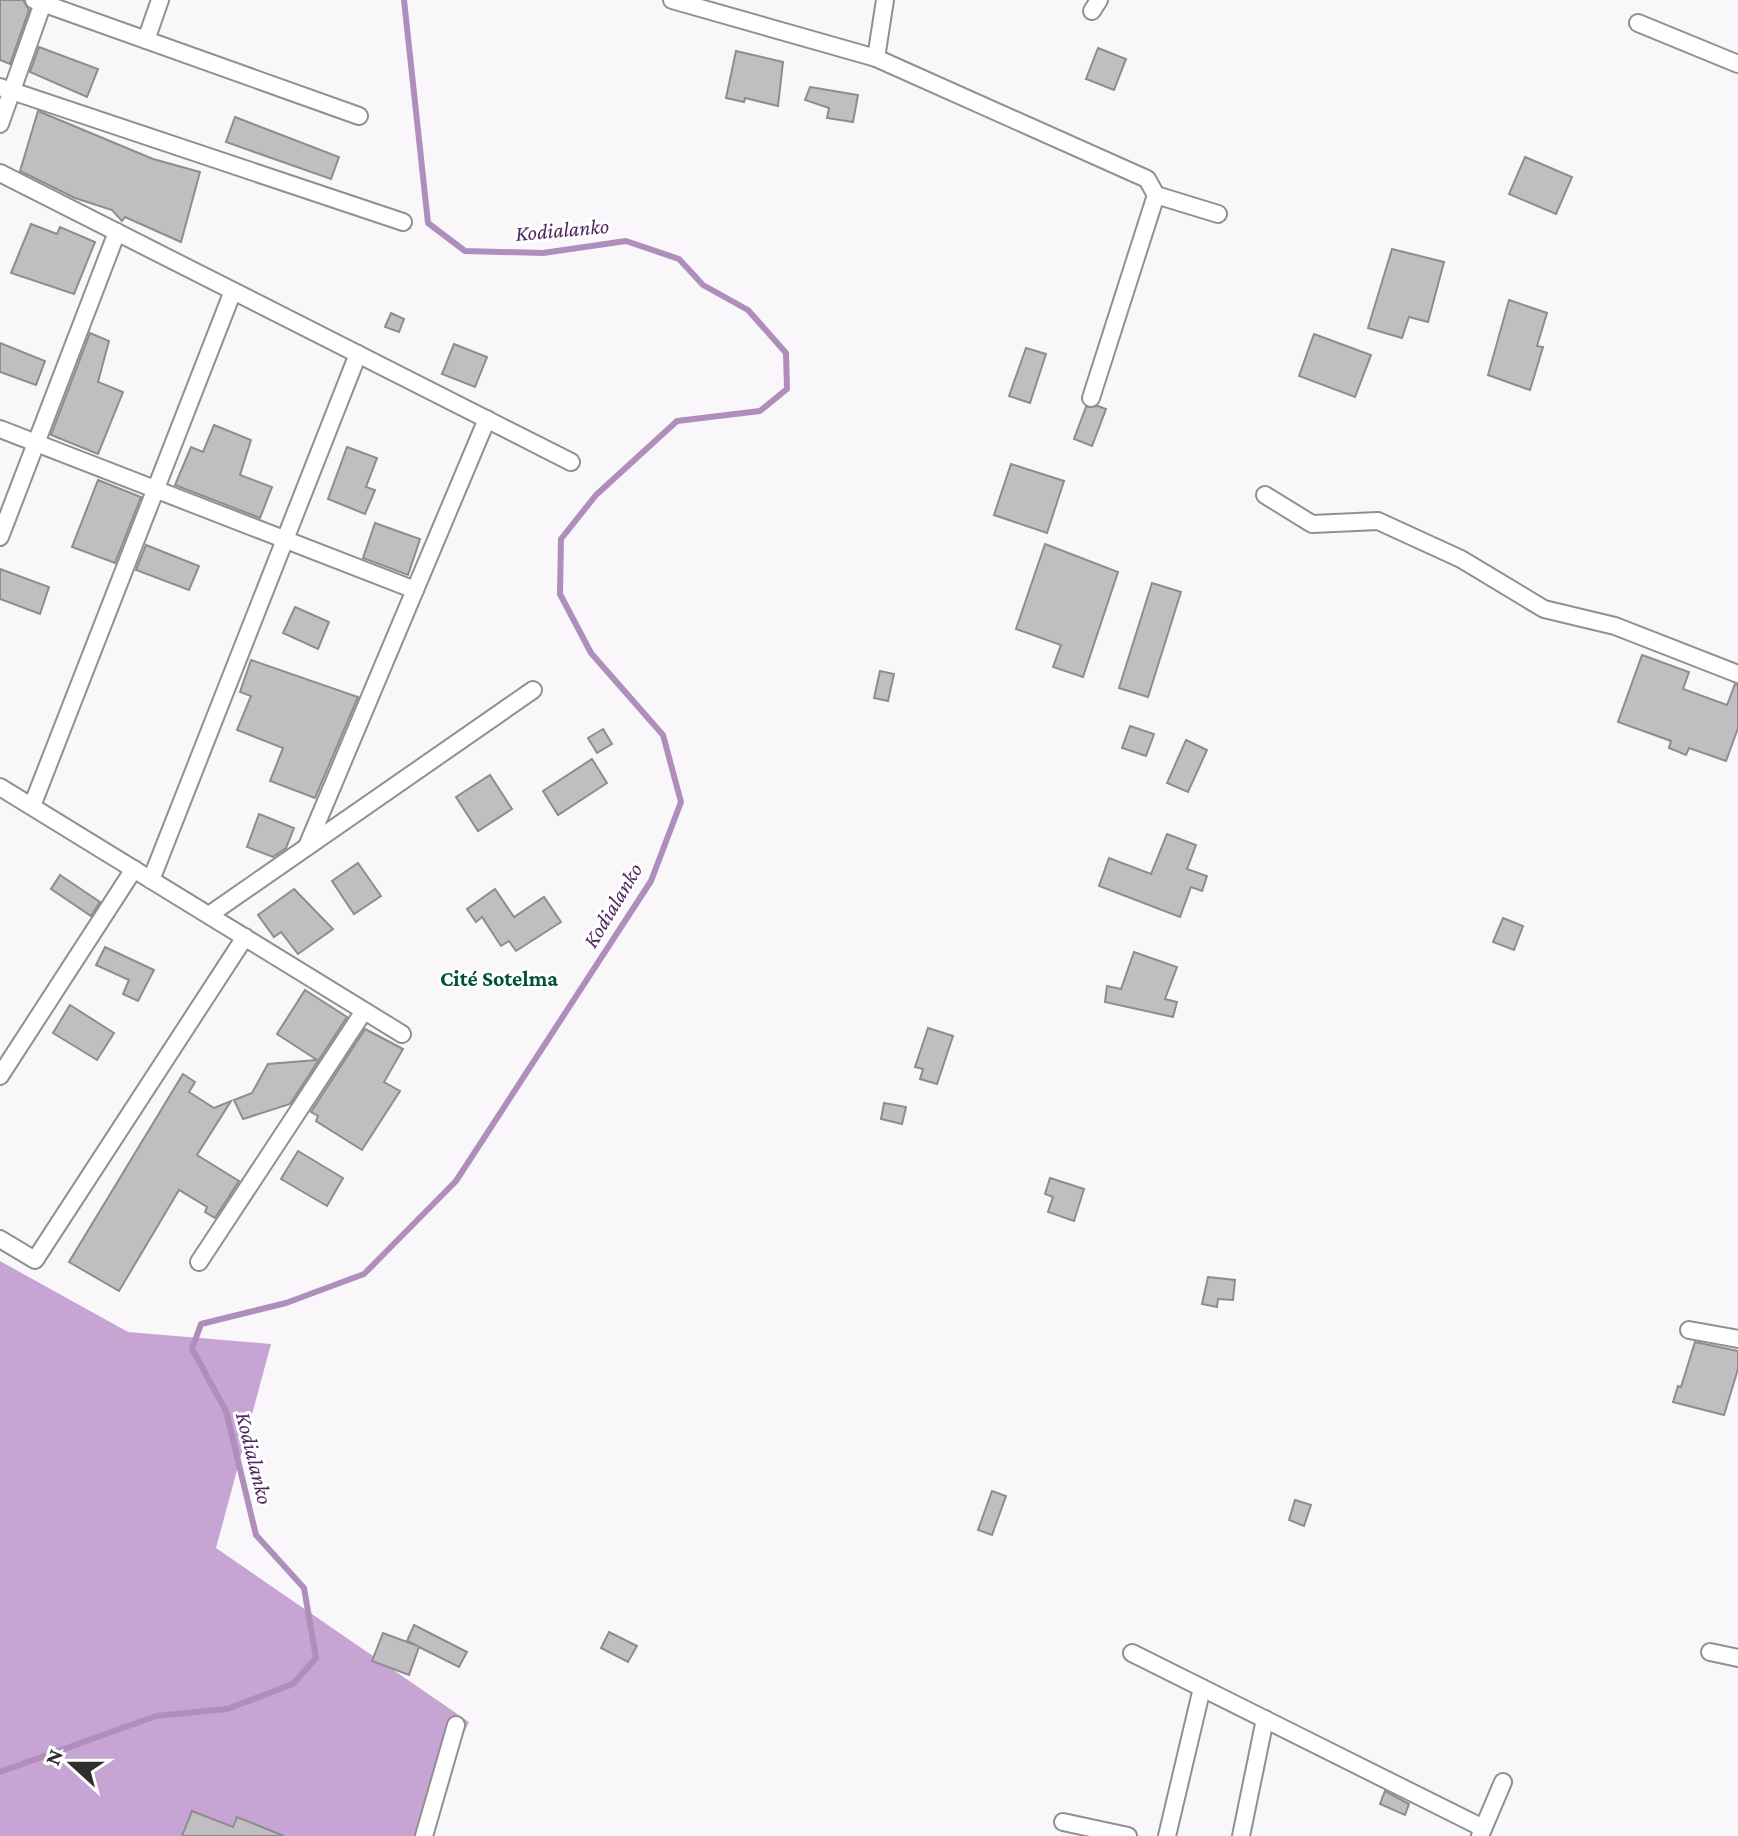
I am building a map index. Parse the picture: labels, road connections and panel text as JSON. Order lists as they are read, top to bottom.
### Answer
{
  "districts": ["Cité Sotelma"],
  "water": ["Kodialanko"],
  "north": "left"
}
